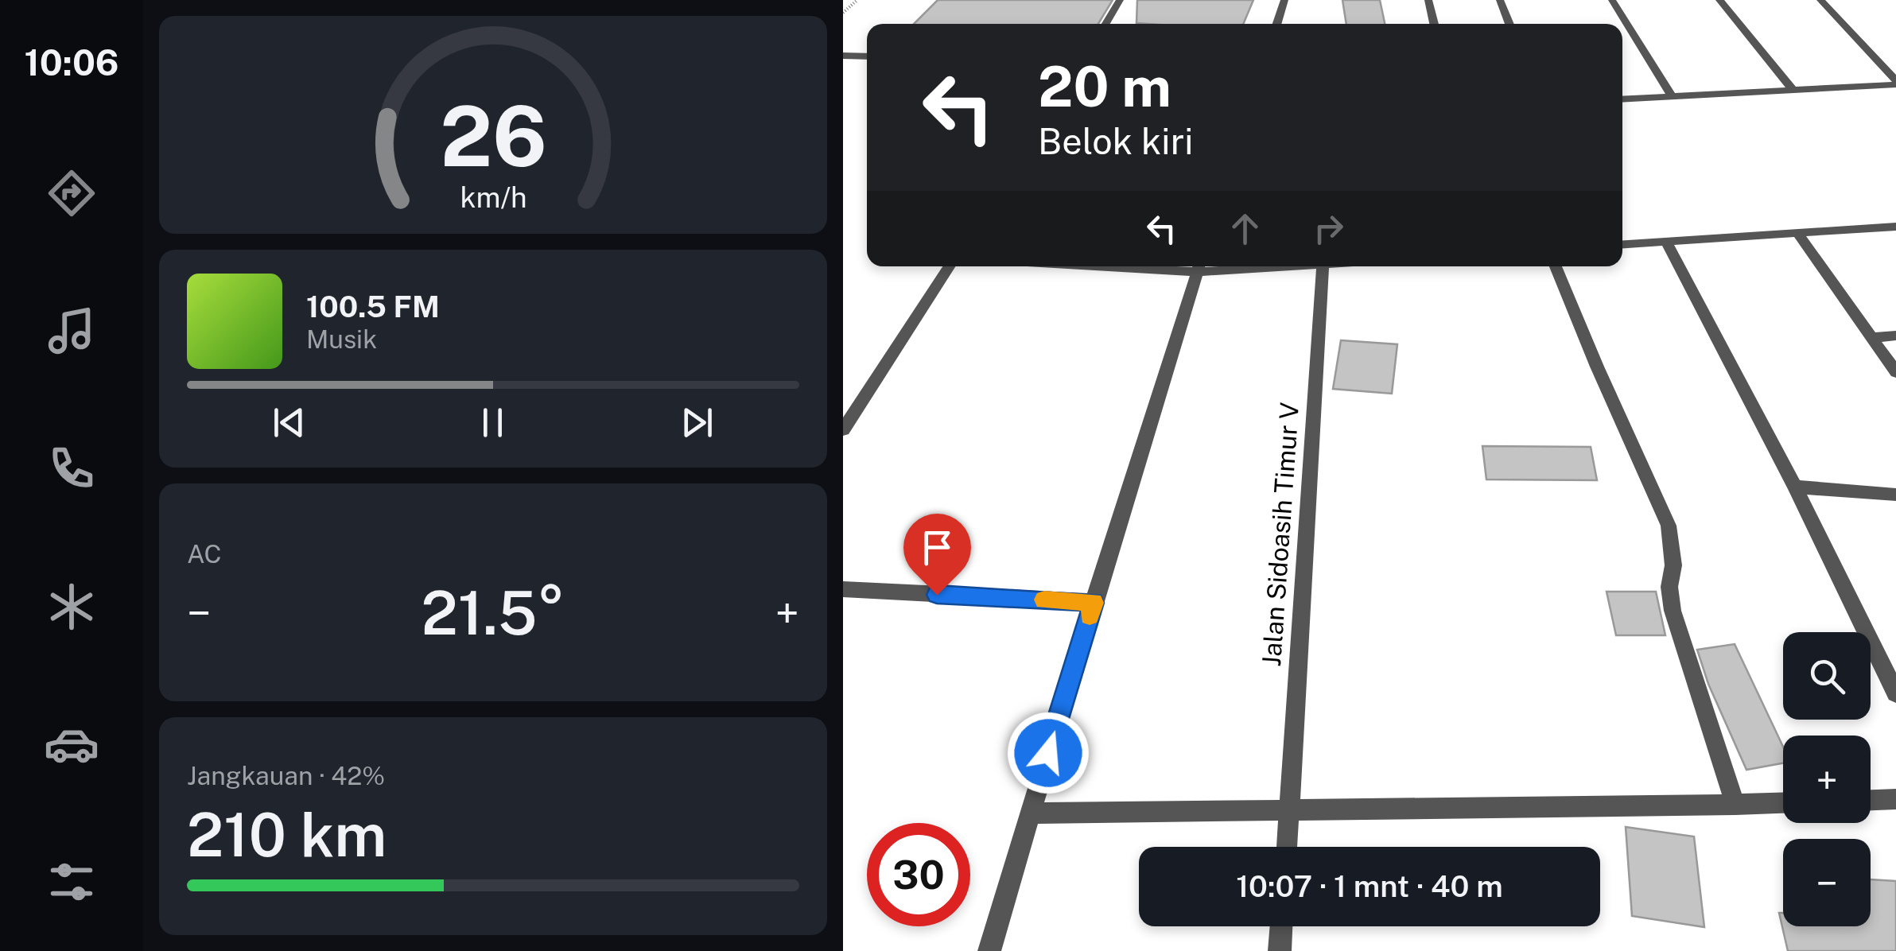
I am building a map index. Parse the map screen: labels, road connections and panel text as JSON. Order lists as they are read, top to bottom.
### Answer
{
  "streets": {
    "street": ["Jalan Sidoasih Timur V"]
  },
  "page": {
    "tabs": "10:06",
    "turn": ["20 m", "Belok kiri"],
    "song": ["100.5 FM", "Musik"],
    "tile": [
      "AC",
      ["Jangkauan · 42%", "210 km"]
    ],
    "heat": ["−", "21.5°", "+"],
    "map_buttons": ["+", "−"],
    "limit": "30",
    "trip": "10:07 · 1 mnt · 40 m",
    "gauge": ["26", "km/h"]
  }
}
